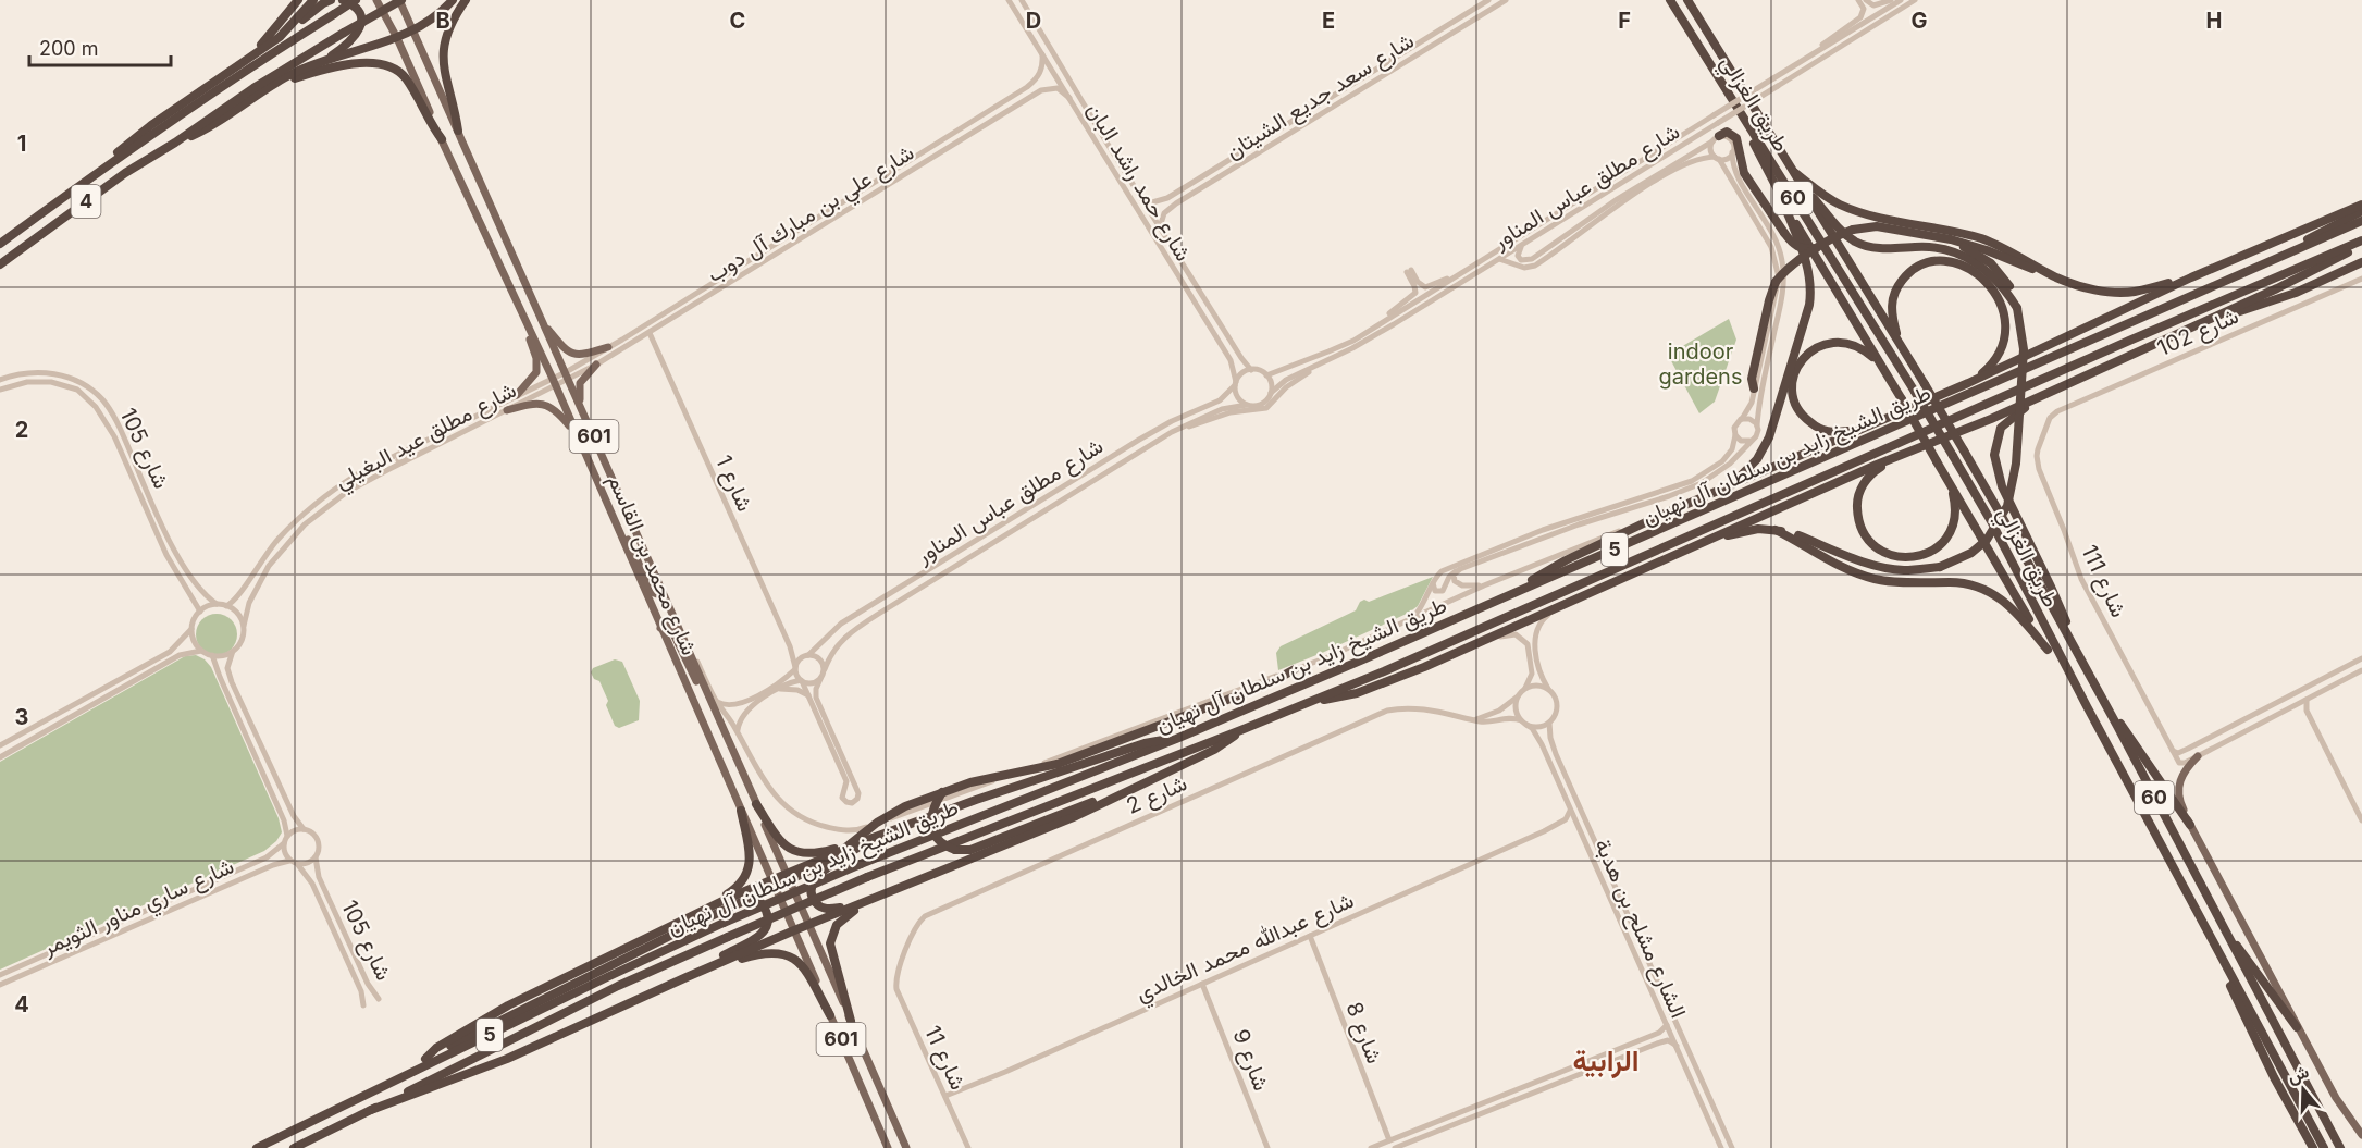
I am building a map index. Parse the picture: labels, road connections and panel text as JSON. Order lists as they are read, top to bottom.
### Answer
{
  "streets": {
    "highway": [
      "طريق الغزالي",
      "60",
      "4",
      "طريق الشيخ زايد بن سلطان آل نهيان",
      "5"
    ],
    "main road": ["601", "شارع محمد بن القاسم"],
    "street": [
      "شارع سعد جديع الشيتان",
      "شارع حمد راشد البان",
      "شارع مطلق عباس المناور",
      "شارع علي بن مبارك آل دوب",
      "شارع 102",
      "شارع مطلق عيد البغيلي",
      "شارع 105",
      "شارع 1",
      "شارع 111",
      "شارع 2",
      "شارع ساري مناور الثويمر",
      "الشارع مشلح بن هدبة",
      "شارع عبدالله محمد الخالدي",
      "شارع 8",
      "شارع 11",
      "شارع 9"
    ]
  },
  "crossings": [
    ["شارع سعد جديع الشيتان", "شارع حمد راشد البان"],
    ["شارع حمد راشد البان", "شارع مطلق عباس المناور"],
    ["شارع حمد راشد البان", "شارع علي بن مبارك آل دوب"],
    ["شارع مطلق عباس المناور", "شارع 1"],
    ["4", "شارع محمد بن القاسم"],
    ["شارع علي بن مبارك آل دوب", "شارع مطلق عيد البغيلي"],
    ["شارع علي بن مبارك آل دوب", "شارع 1"],
    ["شارع علي بن مبارك آل دوب", "شارع محمد بن القاسم"],
    ["شارع 102", "شارع 111"],
    ["شارع مطلق عيد البغيلي", "شارع 105"],
    ["شارع مطلق عيد البغيلي", "شارع محمد بن القاسم"],
    ["شارع 105", "شارع ساري مناور الثويمر"],
    ["شارع 2", "الشارع مشلح بن هدبة"],
    ["شارع 2", "شارع 11"],
    ["الشارع مشلح بن هدبة", "شارع عبدالله محمد الخالدي"],
    ["شارع عبدالله محمد الخالدي", "شارع 8"],
    ["شارع عبدالله محمد الخالدي", "شارع 11"],
    ["شارع عبدالله محمد الخالدي", "شارع 9"]
  ],
  "districts": ["الرابية"],
  "parks": ["indoor gardens"],
  "scale_bar": "200 m",
  "north": "top",
  "grid": {
    "columns": [
      "B",
      "C",
      "D",
      "E",
      "F",
      "G",
      "H"
    ],
    "rows": [
      "1",
      "2",
      "3",
      "4"
    ]
  }
}
